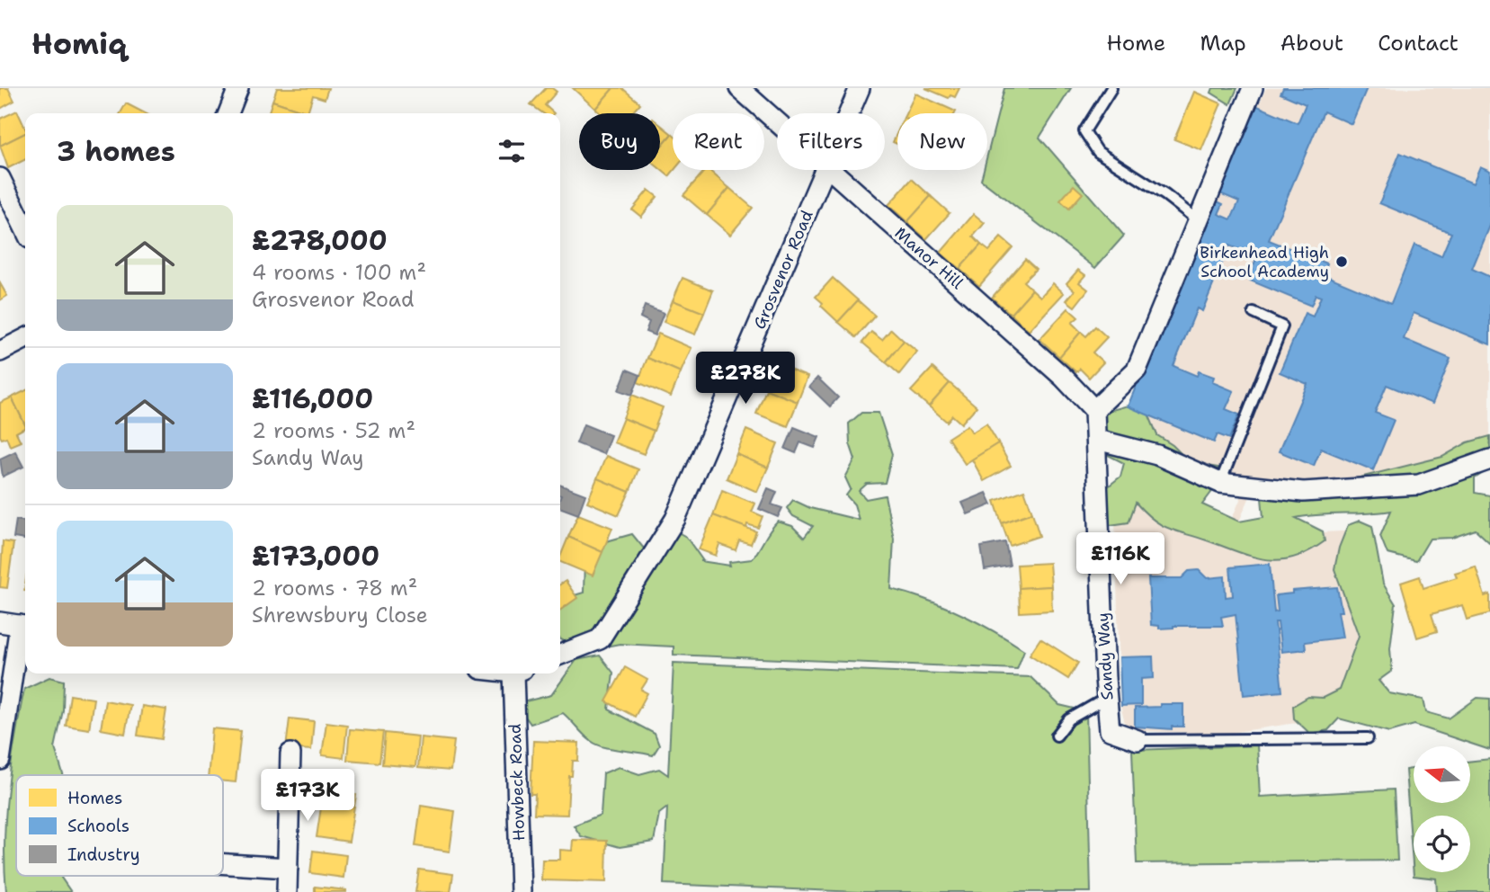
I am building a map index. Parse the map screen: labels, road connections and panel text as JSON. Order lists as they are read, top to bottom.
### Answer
{
  "streets": {
    "street": [
      "Manor Hill",
      "Grosvenor Road",
      "Sandy Way",
      "Howbeck Road"
    ]
  },
  "places": ["Birkenhead High School Academy"],
  "legend": ["Homes", "Schools", "Industry"],
  "north": "left",
  "page": {
    "header": "Homiq",
    "nav": [
      "Home",
      "Map",
      "About",
      "Contact"
    ],
    "chip": [
      "Buy",
      "Rent",
      "Filters",
      "New"
    ],
    "heading": "3 homes",
    "list": [
      {
        "name": "£278,000",
        "note": "4 rooms · 100 m² · Grosvenor Road"
      },
      {
        "name": "£116,000",
        "note": "2 rooms · 52 m² · Sandy Way"
      },
      {
        "name": "£173,000",
        "note": "2 rooms · 78 m² · Shrewsbury Close"
      }
    ],
    "price": ["£278K", "£116K", "£173K"]
  }
}
